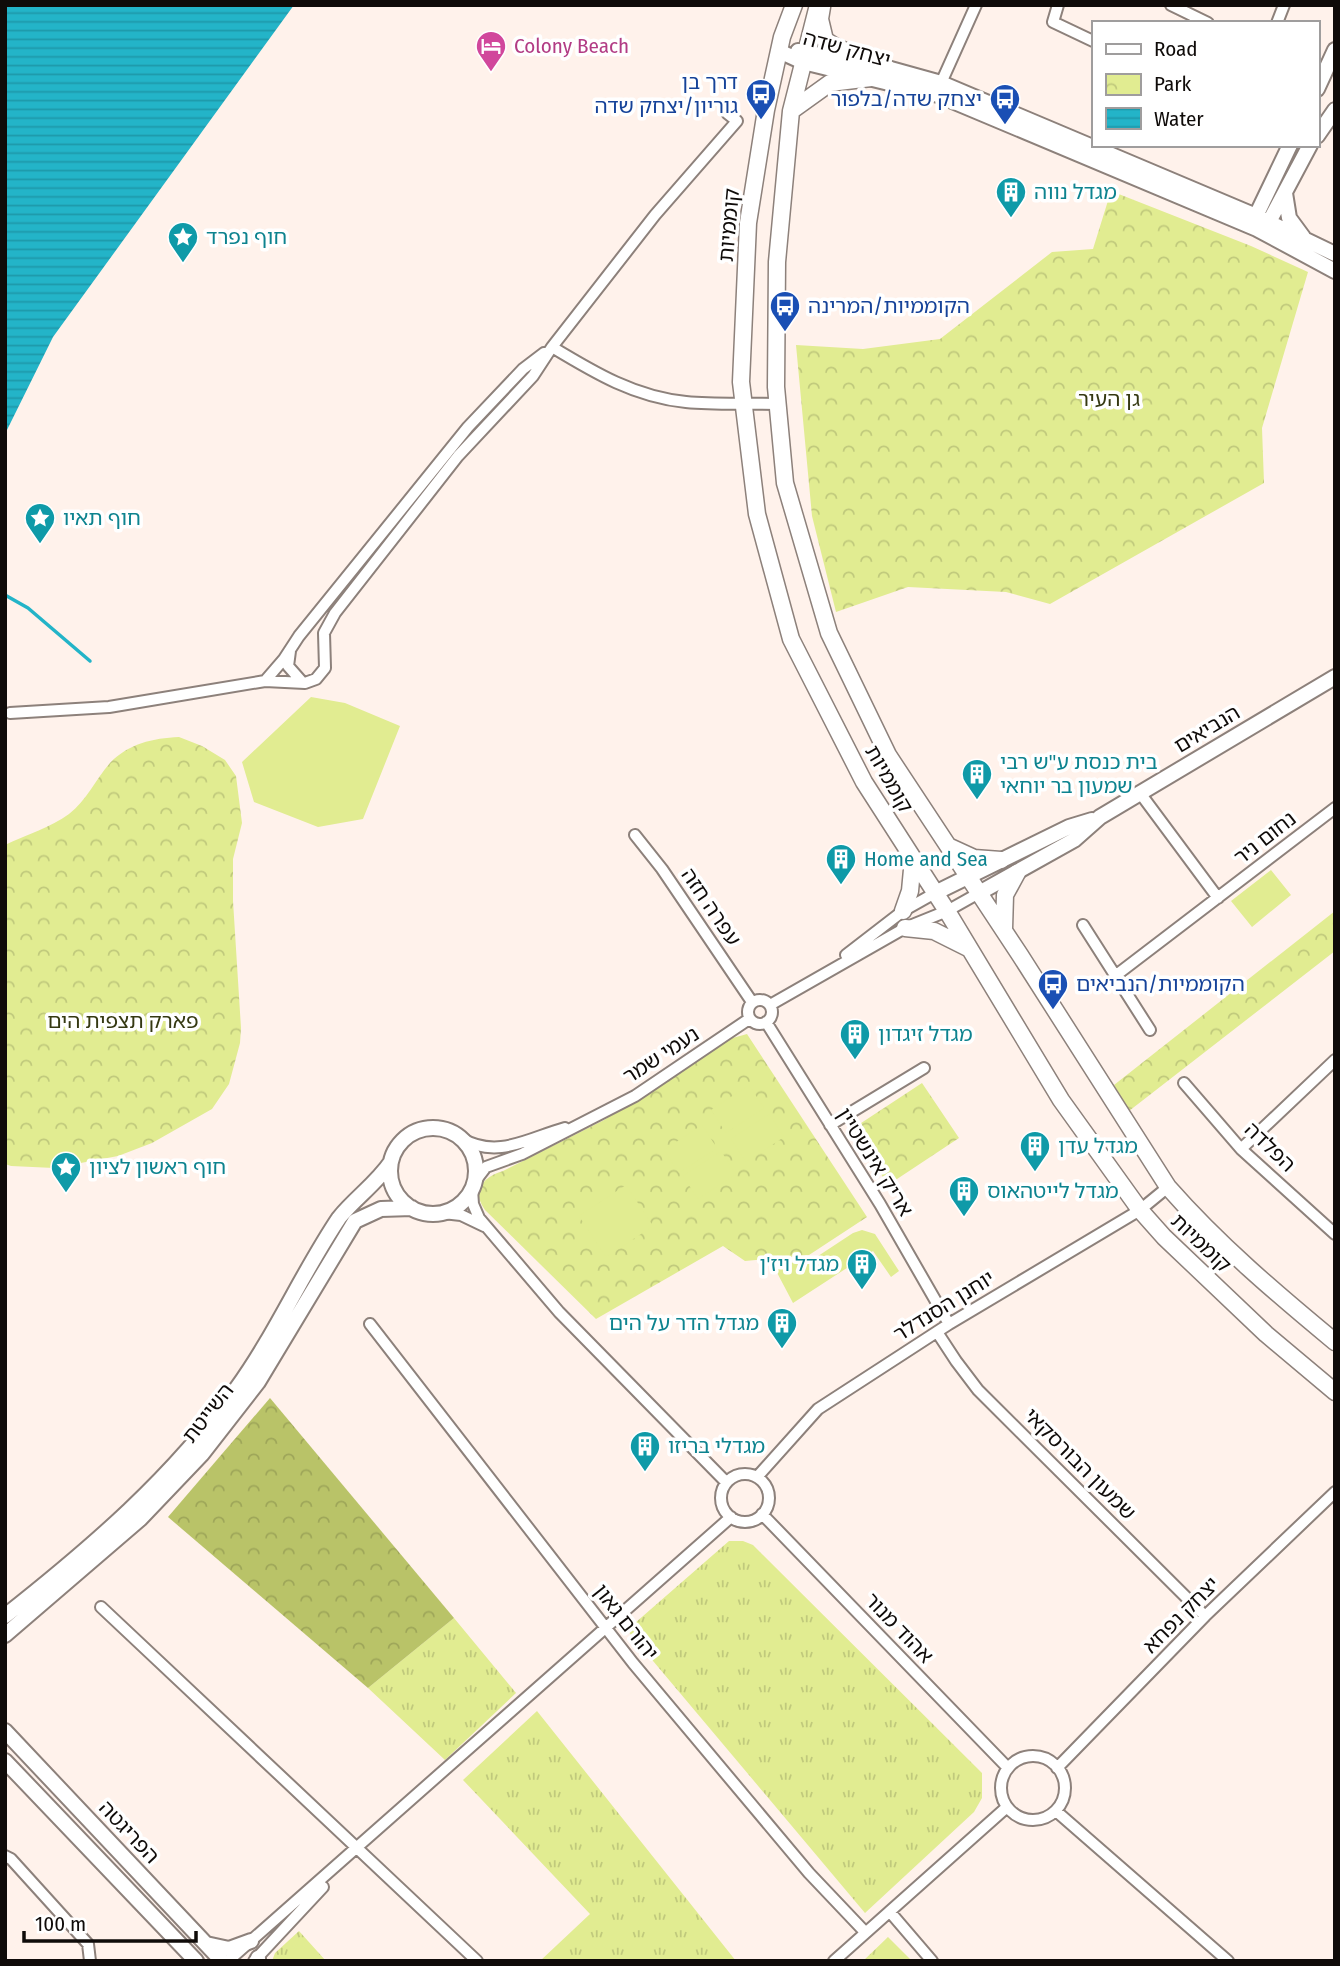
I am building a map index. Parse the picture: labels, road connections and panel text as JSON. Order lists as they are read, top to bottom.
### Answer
{
  "streets": {
    "main road": ["קוממיות"],
    "street": [
      "יצחק שדה",
      "הנביאים",
      "נחום ניר",
      "עפרה חזה",
      "נעמי שמר",
      "הפלדה",
      "אריק אינשטיין",
      "יוחנן הסנדלר",
      "השייטת",
      "שמעון הבורסקאי",
      "יצחק נפחא",
      "יהורם גאון",
      "אהוד מנור",
      "הפריגטה"
    ]
  },
  "crossings": [
    ["יצחק שדה", "קוממיות"],
    ["קוממיות", "הנביאים"],
    ["קוממיות", "יוחנן הסנדלר"],
    ["עפרה חזה", "נעמי שמר"],
    ["עפרה חזה", "אריק אינשטיין"],
    ["נעמי שמר", "אריק אינשטיין"],
    ["נעמי שמר", "השייטת"],
    ["אריק אינשטיין", "יוחנן הסנדלר"],
    ["יוחנן הסנדלר", "שמעון הבורסקאי"],
    ["יוחנן הסנדלר", "אהוד מנור"],
    ["שמעון הבורסקאי", "יצחק נפחא"],
    ["יצחק נפחא", "אהוד מנור"]
  ],
  "parks": ["גן העיר", "פארק תצפית הים"],
  "places": {
    "hotel": ["Colony Beach"],
    "bus stop": [
      "דרך בן גוריון/יצחק שדה",
      "יצחק שדה/בלפור",
      "הקוממיות/המרינה",
      "הקוממיות/הנביאים"
    ],
    "building": [
      "מגדל נווה",
      "בית כנסת ע\"ש רבי שמעון בר יוחאי",
      "Home and Sea",
      "מגדל זיגדון",
      "מגדל עדן",
      "מגדל לייטהאוס",
      "מגדל ויז'ן",
      "מגדל הדר על הים",
      "מגדלי בריזו"
    ],
    "place": ["חוף נפרד", "חוף תאיו", "חוף ראשון לציון"]
  },
  "legend": ["Road", "Park", "Water"],
  "scale_bar": "100 m"
}
